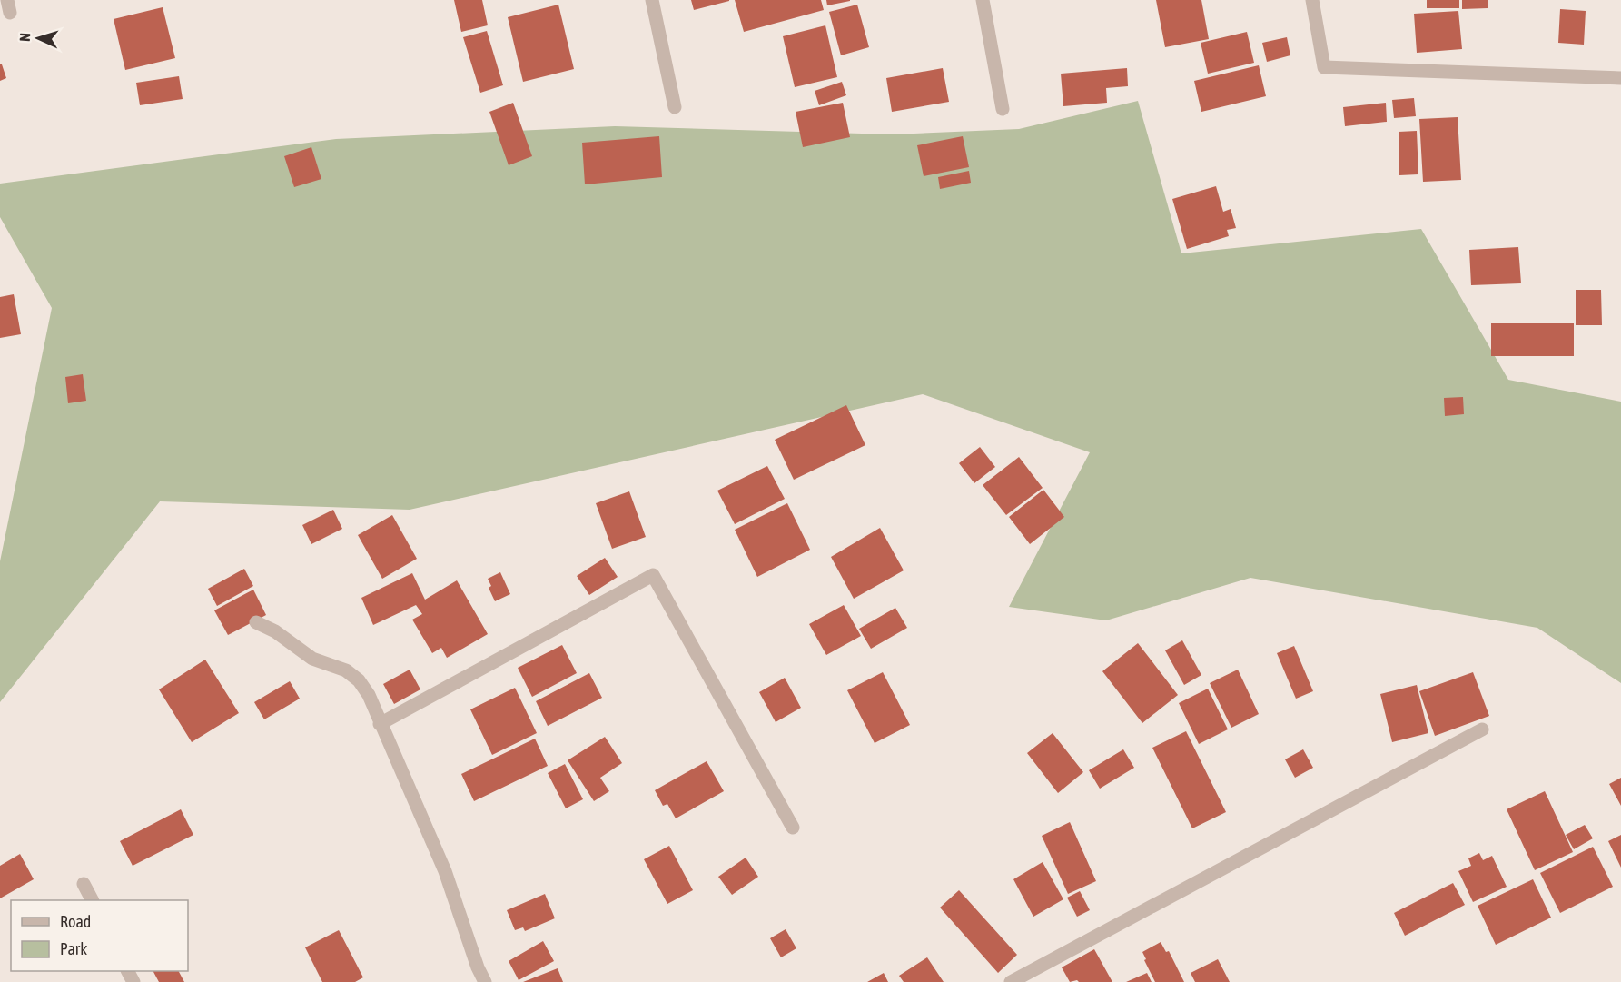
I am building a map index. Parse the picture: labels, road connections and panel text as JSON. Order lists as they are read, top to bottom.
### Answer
{
  "legend": ["Road", "Park"],
  "north": "left"
}
